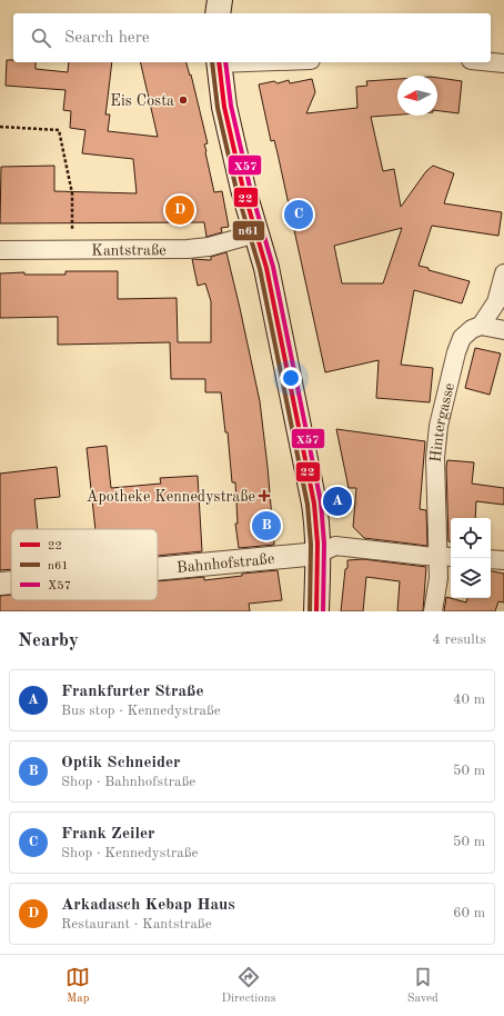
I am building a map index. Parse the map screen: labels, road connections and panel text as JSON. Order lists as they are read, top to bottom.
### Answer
{
  "streets": {
    "street": ["Kantstraße", "Hintergasse", "Bahnhofstraße"]
  },
  "places": {
    "other": ["Eis Costa"],
    "health": ["Apotheke Kennedystraße"]
  },
  "lines": ["transit line 22", "transit line n61", "transit line X57"],
  "legend": ["22", "n61", "X57"],
  "north": "left",
  "page": {
    "search": "Search here",
    "pins": [
      "D",
      "C",
      "A",
      "B"
    ],
    "heading": ["Nearby", "4 results"],
    "list": [
      {
        "mark": "A",
        "name": "Frankfurter Straße",
        "note": "Bus stop · Kennedystraße",
        "value": "40 m"
      },
      {
        "mark": "B",
        "name": "Optik Schneider",
        "note": "Shop · Bahnhofstraße",
        "value": "50 m"
      },
      {
        "mark": "C",
        "name": "Frank Zeiler",
        "note": "Shop · Kennedystraße",
        "value": "50 m"
      },
      {
        "mark": "D",
        "name": "Arkadasch Kebap Haus",
        "note": "Restaurant · Kantstraße",
        "value": "60 m"
      }
    ],
    "nav": ["Map", "Directions", "Saved"]
  }
}
